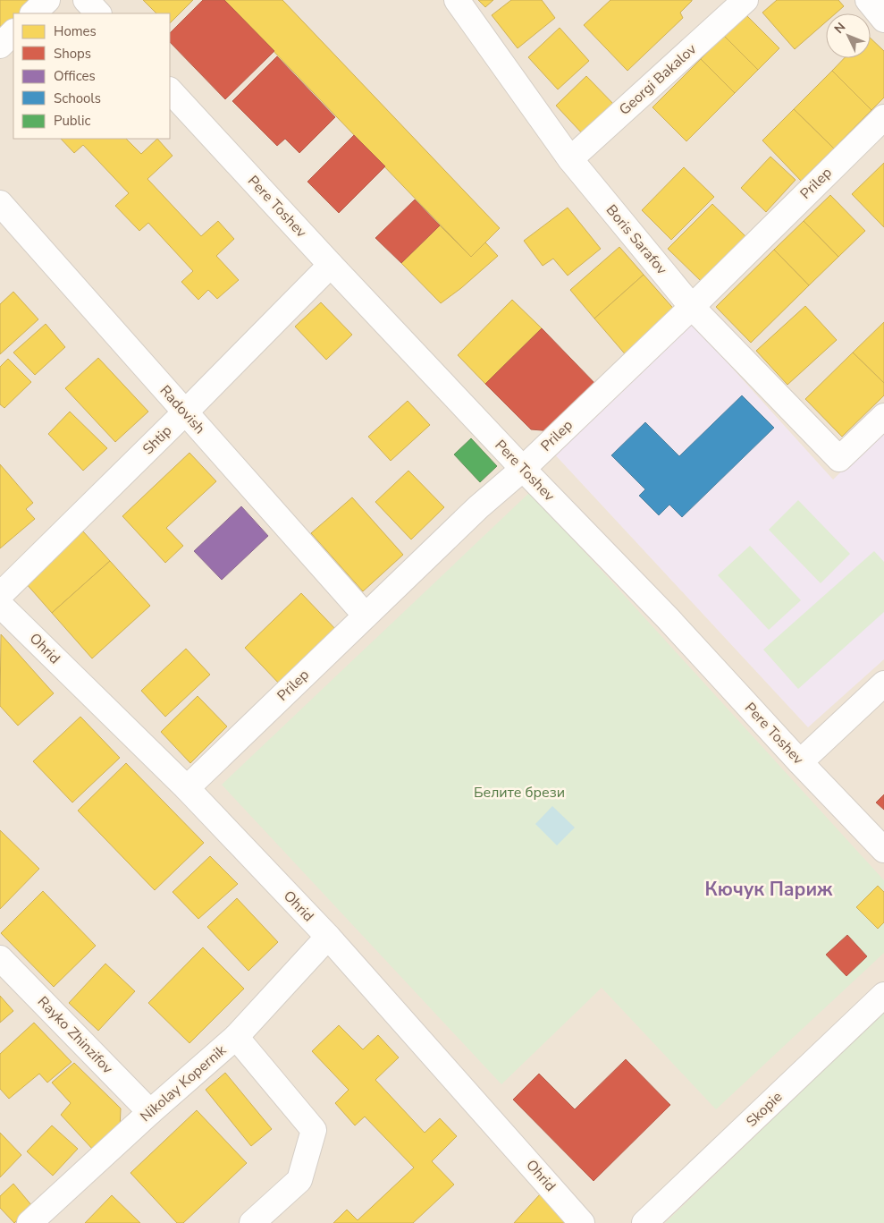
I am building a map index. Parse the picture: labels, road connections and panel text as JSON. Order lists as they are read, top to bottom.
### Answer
{
  "streets": {
    "street": [
      "Georgi Bakalov",
      "Prilep",
      "Pere Toshev",
      "Boris Sarafov",
      "Radovish",
      "Shtip",
      "Ohrid",
      "Rayko Zhinzifov",
      "Nikolay Kopernik",
      "Skopie"
    ]
  },
  "crossings": [
    ["Georgi Bakalov", "Boris Sarafov"],
    ["Prilep", "Pere Toshev"],
    ["Prilep", "Boris Sarafov"],
    ["Prilep", "Radovish"],
    ["Prilep", "Ohrid"],
    ["Pere Toshev", "Shtip"],
    ["Radovish", "Shtip"],
    ["Ohrid", "Nikolay Kopernik"],
    ["Rayko Zhinzifov", "Nikolay Kopernik"]
  ],
  "districts": ["Кючук Париж"],
  "parks": ["Белите брези"],
  "legend": [
    "Homes",
    "Shops",
    "Offices",
    "Schools",
    "Public"
  ],
  "north": "top left"
}
